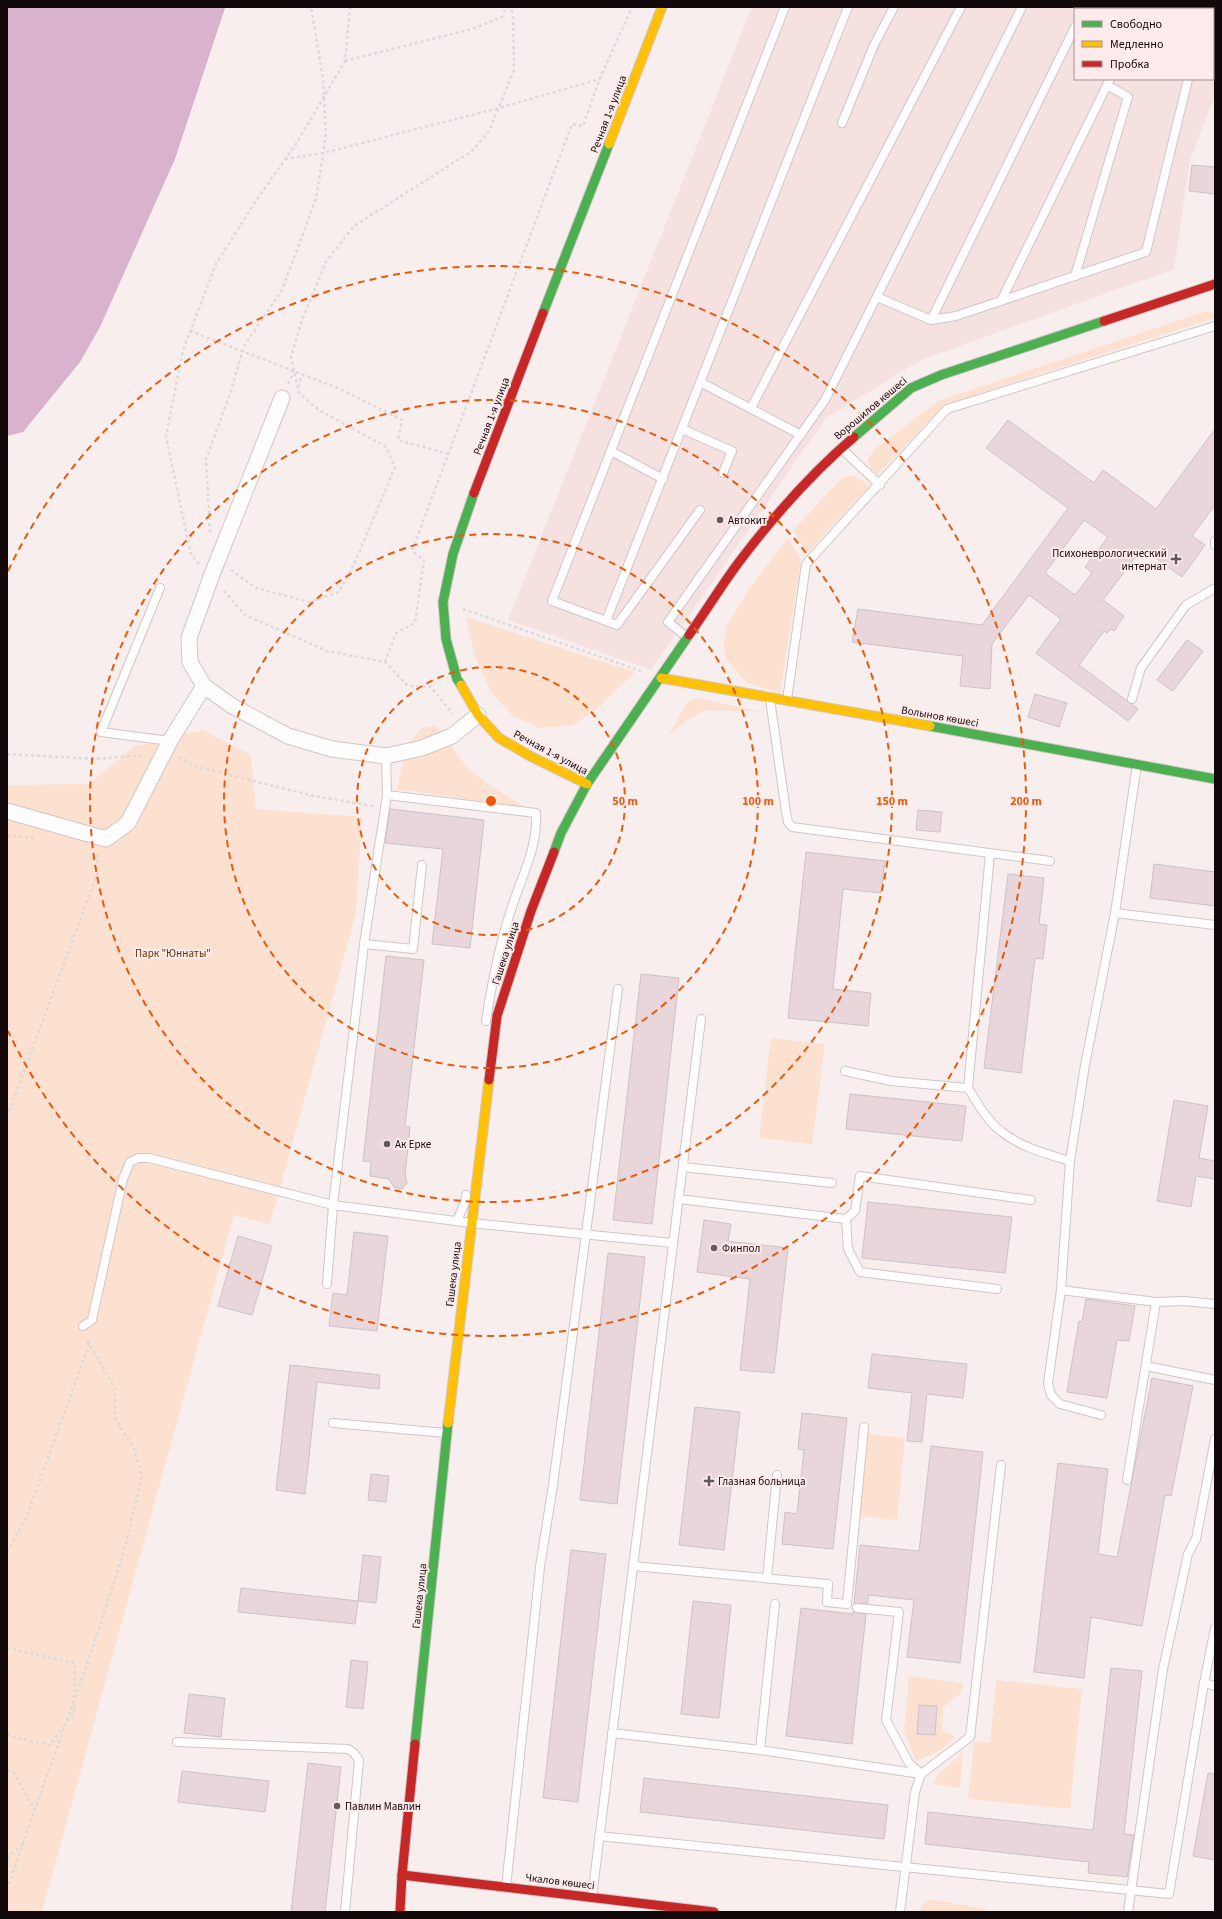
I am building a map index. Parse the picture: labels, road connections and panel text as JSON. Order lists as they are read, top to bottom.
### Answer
{
  "streets": {
    "main road": [
      "Речная 1-я улица",
      "Ворошилов көшесі",
      "Волынов көшесі",
      "Гашека улица",
      "Чкалов көшесі"
    ]
  },
  "crossings": [
    ["Речная 1-я улица", "Гашека улица"],
    ["Ворошилов көшесі", "Волынов көшесі"],
    ["Ворошилов көшесі", "Гашека улица"],
    ["Волынов көшесі", "Гашека улица"],
    ["Гашека улица", "Чкалов көшесі"]
  ],
  "parks": ["Парк \"Юннаты\""],
  "places": {
    "other": [
      "Автокит",
      "Ак Ерке",
      "Финпол",
      "Павлин Мавлин"
    ],
    "health": ["Психоневрологический интернат", "Глазная больница"]
  },
  "legend": ["Свободно", "Медленно", "Пробка"],
  "rings": [
    "50 m",
    "100 m",
    "150 m",
    "200 m"
  ]
}
